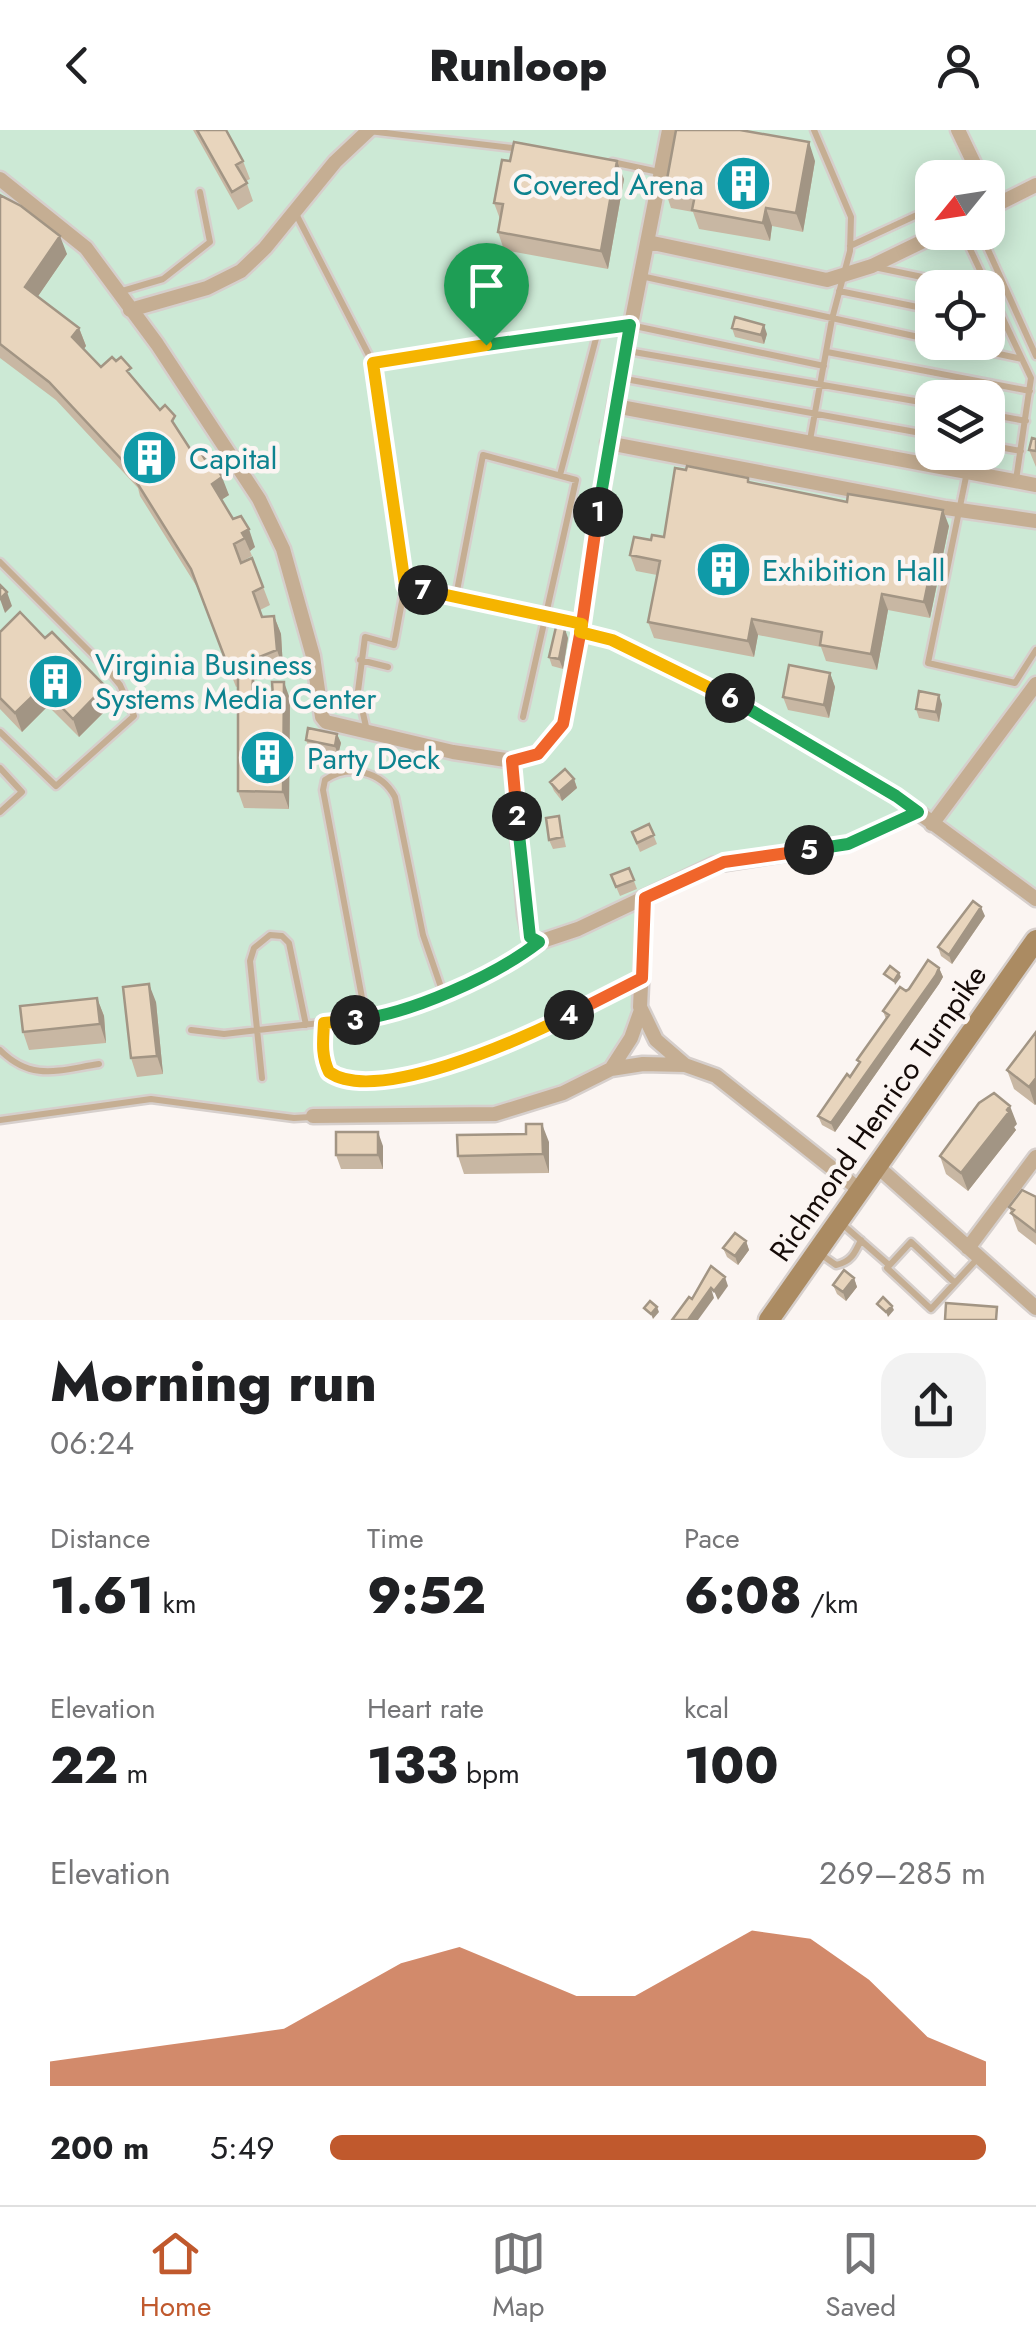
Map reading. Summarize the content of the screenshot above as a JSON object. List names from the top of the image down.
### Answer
{
  "streets": {
    "main road": ["Richmond Henrico Turnpike"]
  },
  "places": {
    "building": [
      "Covered Arena",
      "Capital",
      "Exhibition Hall",
      "Virginia Business Systems Media Center",
      "Party Deck"
    ]
  },
  "north": "bottom left",
  "page": {
    "header": "Runloop",
    "pins": [
      "1",
      "7",
      "6",
      "2",
      "5",
      "4",
      "3"
    ],
    "heading": ["Morning run", "06:24"],
    "stats": [
      ["Distance", "1.61 km"],
      ["Time", "9:52"],
      ["Pace", "6:08 /km"],
      ["Elevation", "22 m"],
      ["Heart rate", "133 bpm"],
      ["kcal", "100"]
    ],
    "chart": ["Elevation", "269–285 m"],
    "list": [
      {
        "name": "200 m",
        "note": "5:49"
      }
    ],
    "tabs": ["Home", "Map", "Saved"]
  }
}
